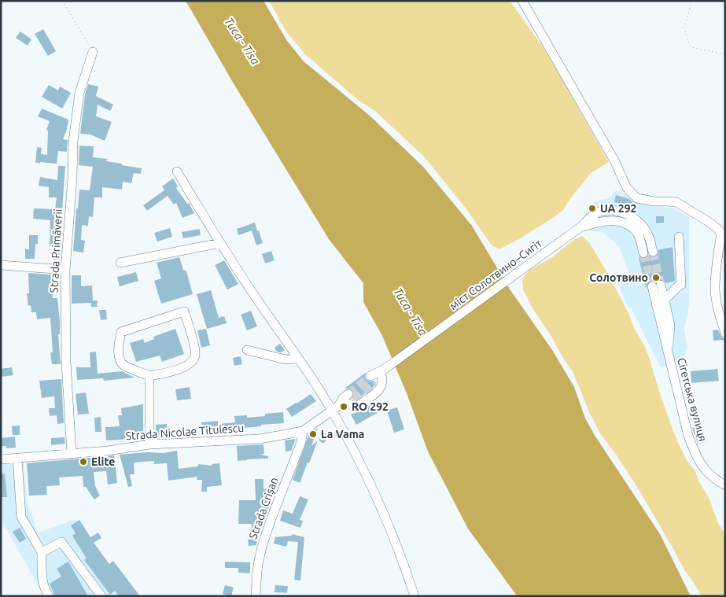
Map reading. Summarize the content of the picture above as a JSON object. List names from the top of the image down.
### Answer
{
  "streets": {
    "street": [
      "Strada Primăverii",
      "міст Солотвино–Сигіт",
      "Сігетська вулиця",
      "Strada Nicolae Titulescu",
      "Strada Crișan"
    ]
  },
  "crossings": [
    ["Strada Primăverii", "Strada Nicolae Titulescu"],
    ["міст Солотвино–Сигіт", "Strada Nicolae Titulescu"],
    ["Strada Nicolae Titulescu", "Strada Crișan"]
  ],
  "water": ["Тиса - Tisa"],
  "places": [
    "UA 292",
    "Солотвино",
    "RO 292",
    "La Vama",
    "Elite"
  ]
}
